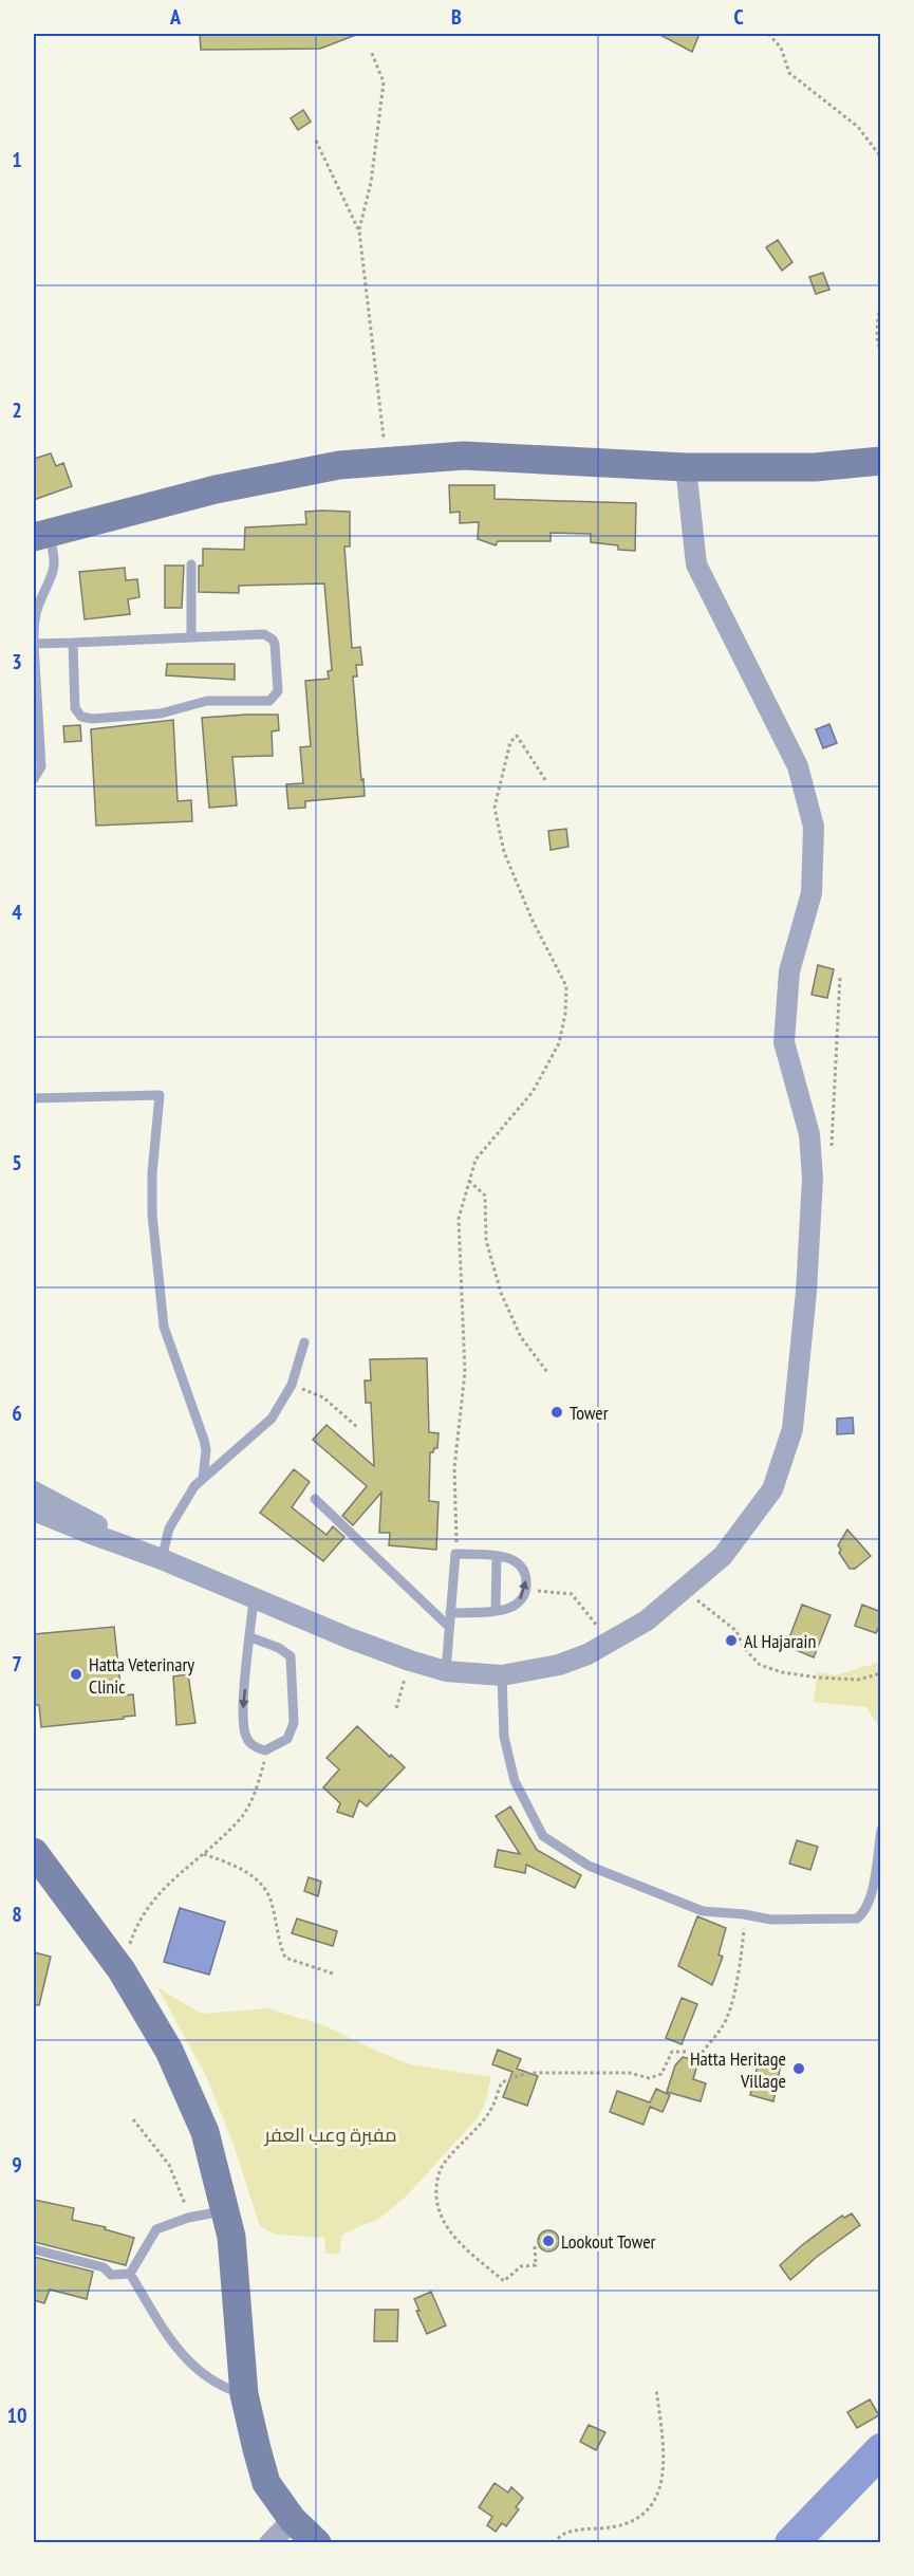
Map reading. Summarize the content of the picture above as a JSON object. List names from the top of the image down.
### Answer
{
  "parks": ["مفبرة وعب العفر"],
  "places": [
    "Tower",
    "Al Hajarain",
    "Hatta Veterinary Clinic",
    "Hatta Heritage Village",
    "Lookout Tower"
  ],
  "grid": {
    "columns": ["A", "B", "C"],
    "rows": [
      "1",
      "2",
      "3",
      "4",
      "5",
      "6",
      "7",
      "8",
      "9",
      "10"
    ]
  }
}
